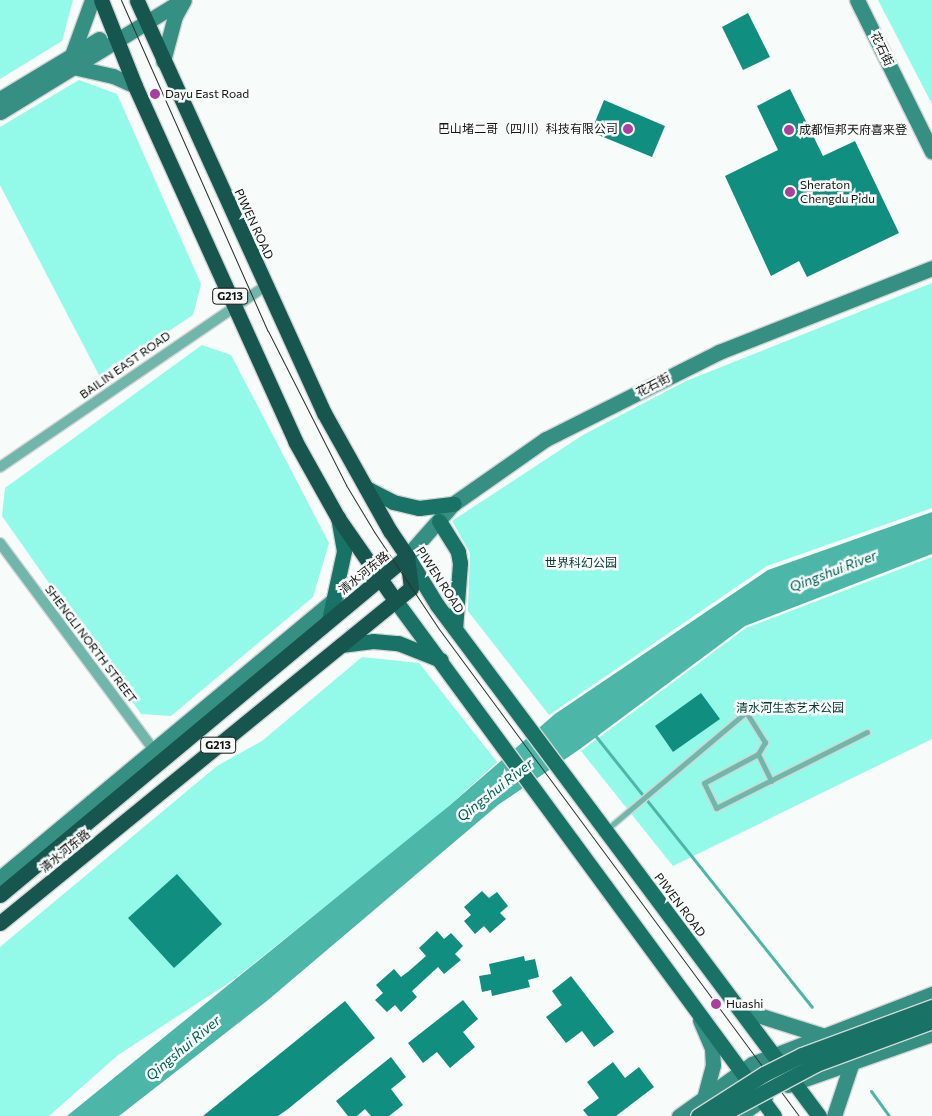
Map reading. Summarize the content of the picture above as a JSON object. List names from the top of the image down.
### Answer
{
  "streets": {
    "highway": ["PIWEN ROAD", "G213", "清水河东路"],
    "street": ["花石街", "BAILIN EAST ROAD", "SHENGLI NORTH STREET"]
  },
  "crossings": [
    ["花石街", "PIWEN ROAD"],
    ["花石街", "清水河东路"],
    ["PIWEN ROAD", "BAILIN EAST ROAD"],
    ["PIWEN ROAD", "清水河东路"],
    ["G213", "BAILIN EAST ROAD"],
    ["G213", "清水河东路"],
    ["清水河东路", "SHENGLI NORTH STREET"]
  ],
  "water": ["Qingshui River"],
  "parks": ["世界科幻公园", "清水河生态艺术公园"],
  "places": [
    "Dayu East Road",
    "巴山堵二哥（四川）科技有限公司",
    "成都恒邦天府喜来登",
    "Sheraton Chengdu Pidu",
    "Huashi"
  ]
}
